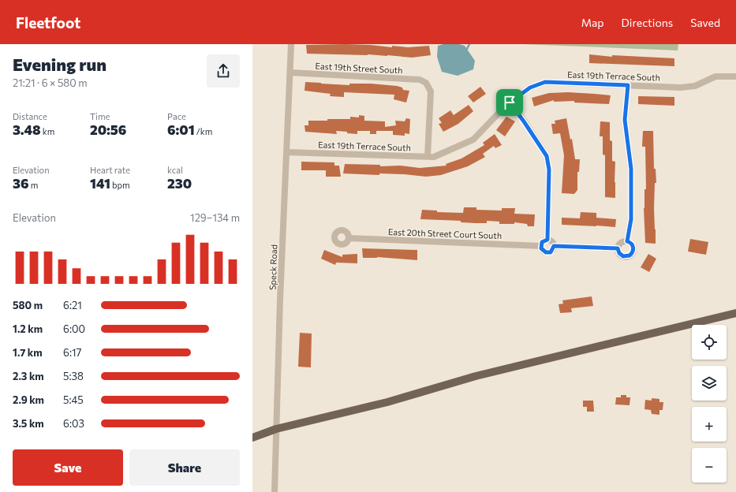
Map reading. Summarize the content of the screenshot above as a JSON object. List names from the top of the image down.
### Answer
{
  "streets": {
    "street": [
      "East 19th Street South",
      "East 19th Terrace South",
      "East 20th Street Court South",
      "Speck Road"
    ]
  },
  "crossings": [
    ["East 19th Street South", "East 19th Terrace South"],
    ["East 19th Street South", "Speck Road"],
    ["East 19th Terrace South", "Speck Road"]
  ],
  "page": {
    "header": "Fleetfoot",
    "nav": ["Map", "Directions", "Saved"],
    "heading": ["Evening run", "21:21 · 6 × 580 m"],
    "stats": [
      ["Distance", "3.48 km"],
      ["Time", "20:56"],
      ["Pace", "6:01 /km"],
      ["Elevation", "36 m"],
      ["Heart rate", "141 bpm"],
      ["kcal", "230"]
    ],
    "chart": ["Elevation", "129–134 m"],
    "list": [
      {
        "name": "580 m",
        "note": "6:21"
      },
      {
        "name": "1.2 km",
        "note": "6:00"
      },
      {
        "name": "1.7 km",
        "note": "6:17"
      },
      {
        "name": "2.3 km",
        "note": "5:38"
      },
      {
        "name": "2.9 km",
        "note": "5:45"
      },
      {
        "name": "3.5 km",
        "note": "6:03"
      }
    ],
    "map_buttons": ["+", "−"],
    "buttons": ["Save", "Share"]
  }
}
